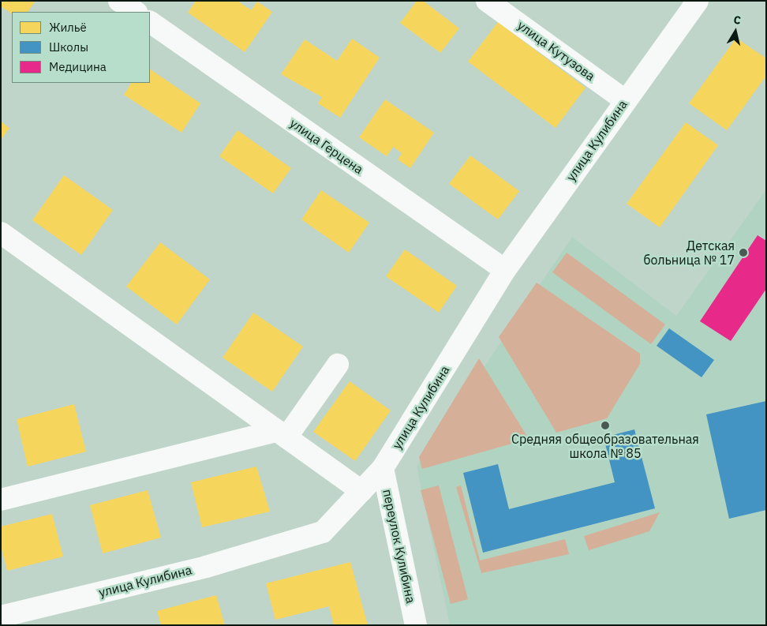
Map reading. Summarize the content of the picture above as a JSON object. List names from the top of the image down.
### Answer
{
  "streets": {
    "street": [
      "улица Кутузова",
      "улица Кулибина",
      "улица Герцена",
      "переулок Кулибина"
    ]
  },
  "crossings": [
    ["улица Кутузова", "улица Кулибина"],
    ["улица Кулибина", "улица Герцена"],
    ["улица Кулибина", "переулок Кулибина"]
  ],
  "places": ["Детская больница № 17", "Средняя общеобразовательная школа № 85"],
  "legend": ["Жильё", "Школы", "Медицина"],
  "north": "top"
}
